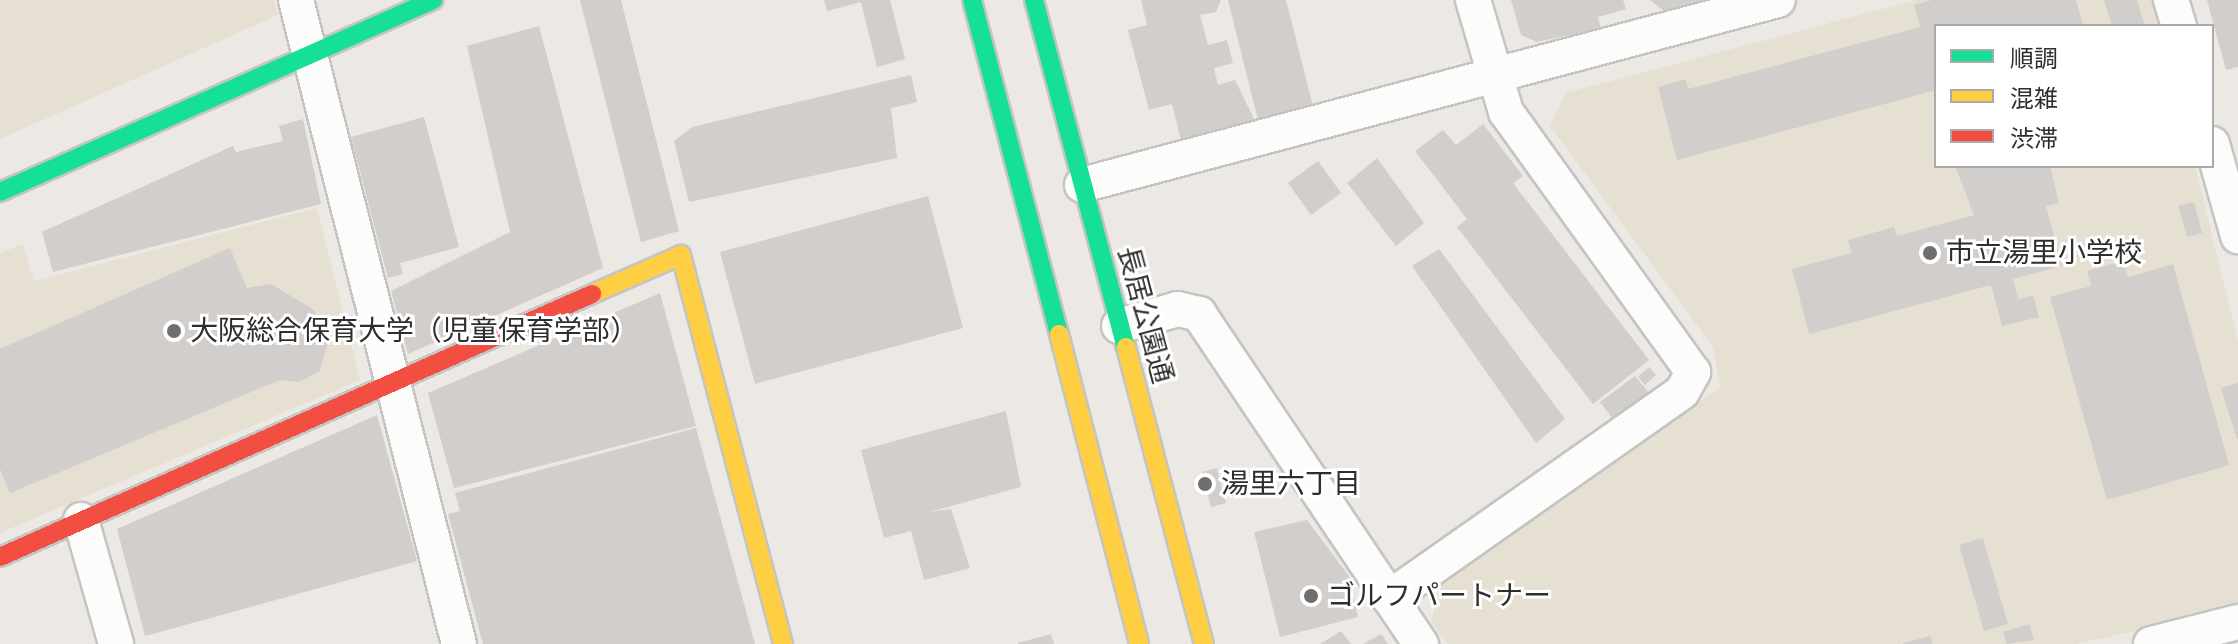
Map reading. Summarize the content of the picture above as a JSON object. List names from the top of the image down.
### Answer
{
  "streets": {
    "main road": ["長居公園通"]
  },
  "places": [
    "市立湯里小学校",
    "大阪総合保育大学（児童保育学部）",
    "湯里六丁目",
    "ゴルフパートナー"
  ],
  "legend": ["順調", "混雑", "渋滞"]
}
